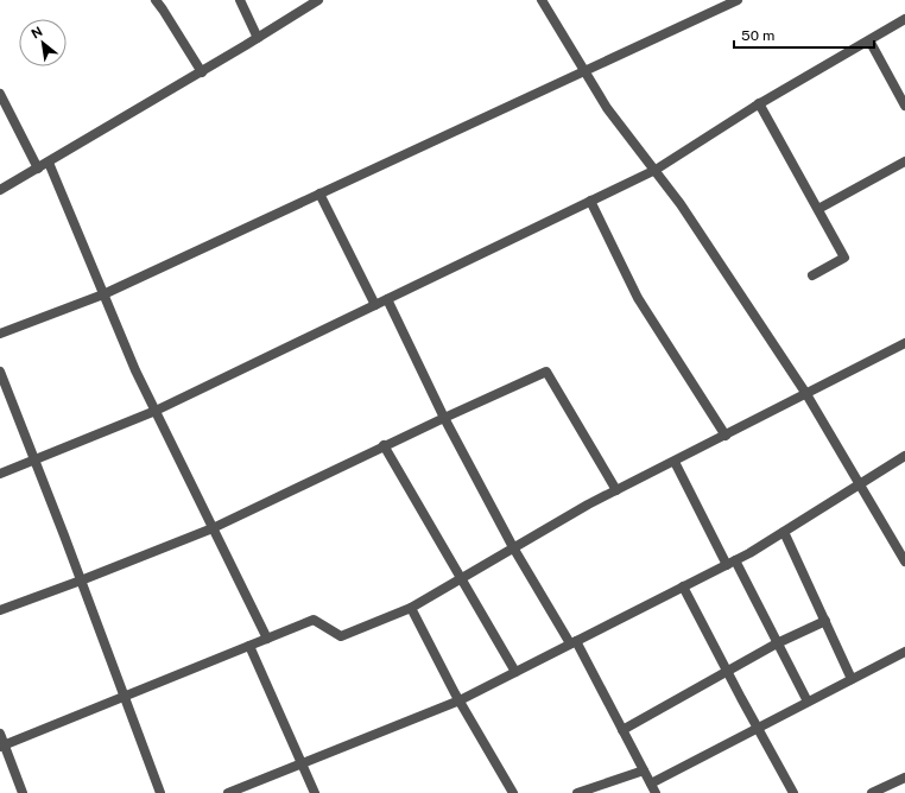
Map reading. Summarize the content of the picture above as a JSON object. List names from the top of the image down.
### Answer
{
  "scale_bar": "50 m",
  "north": "top left"
}
